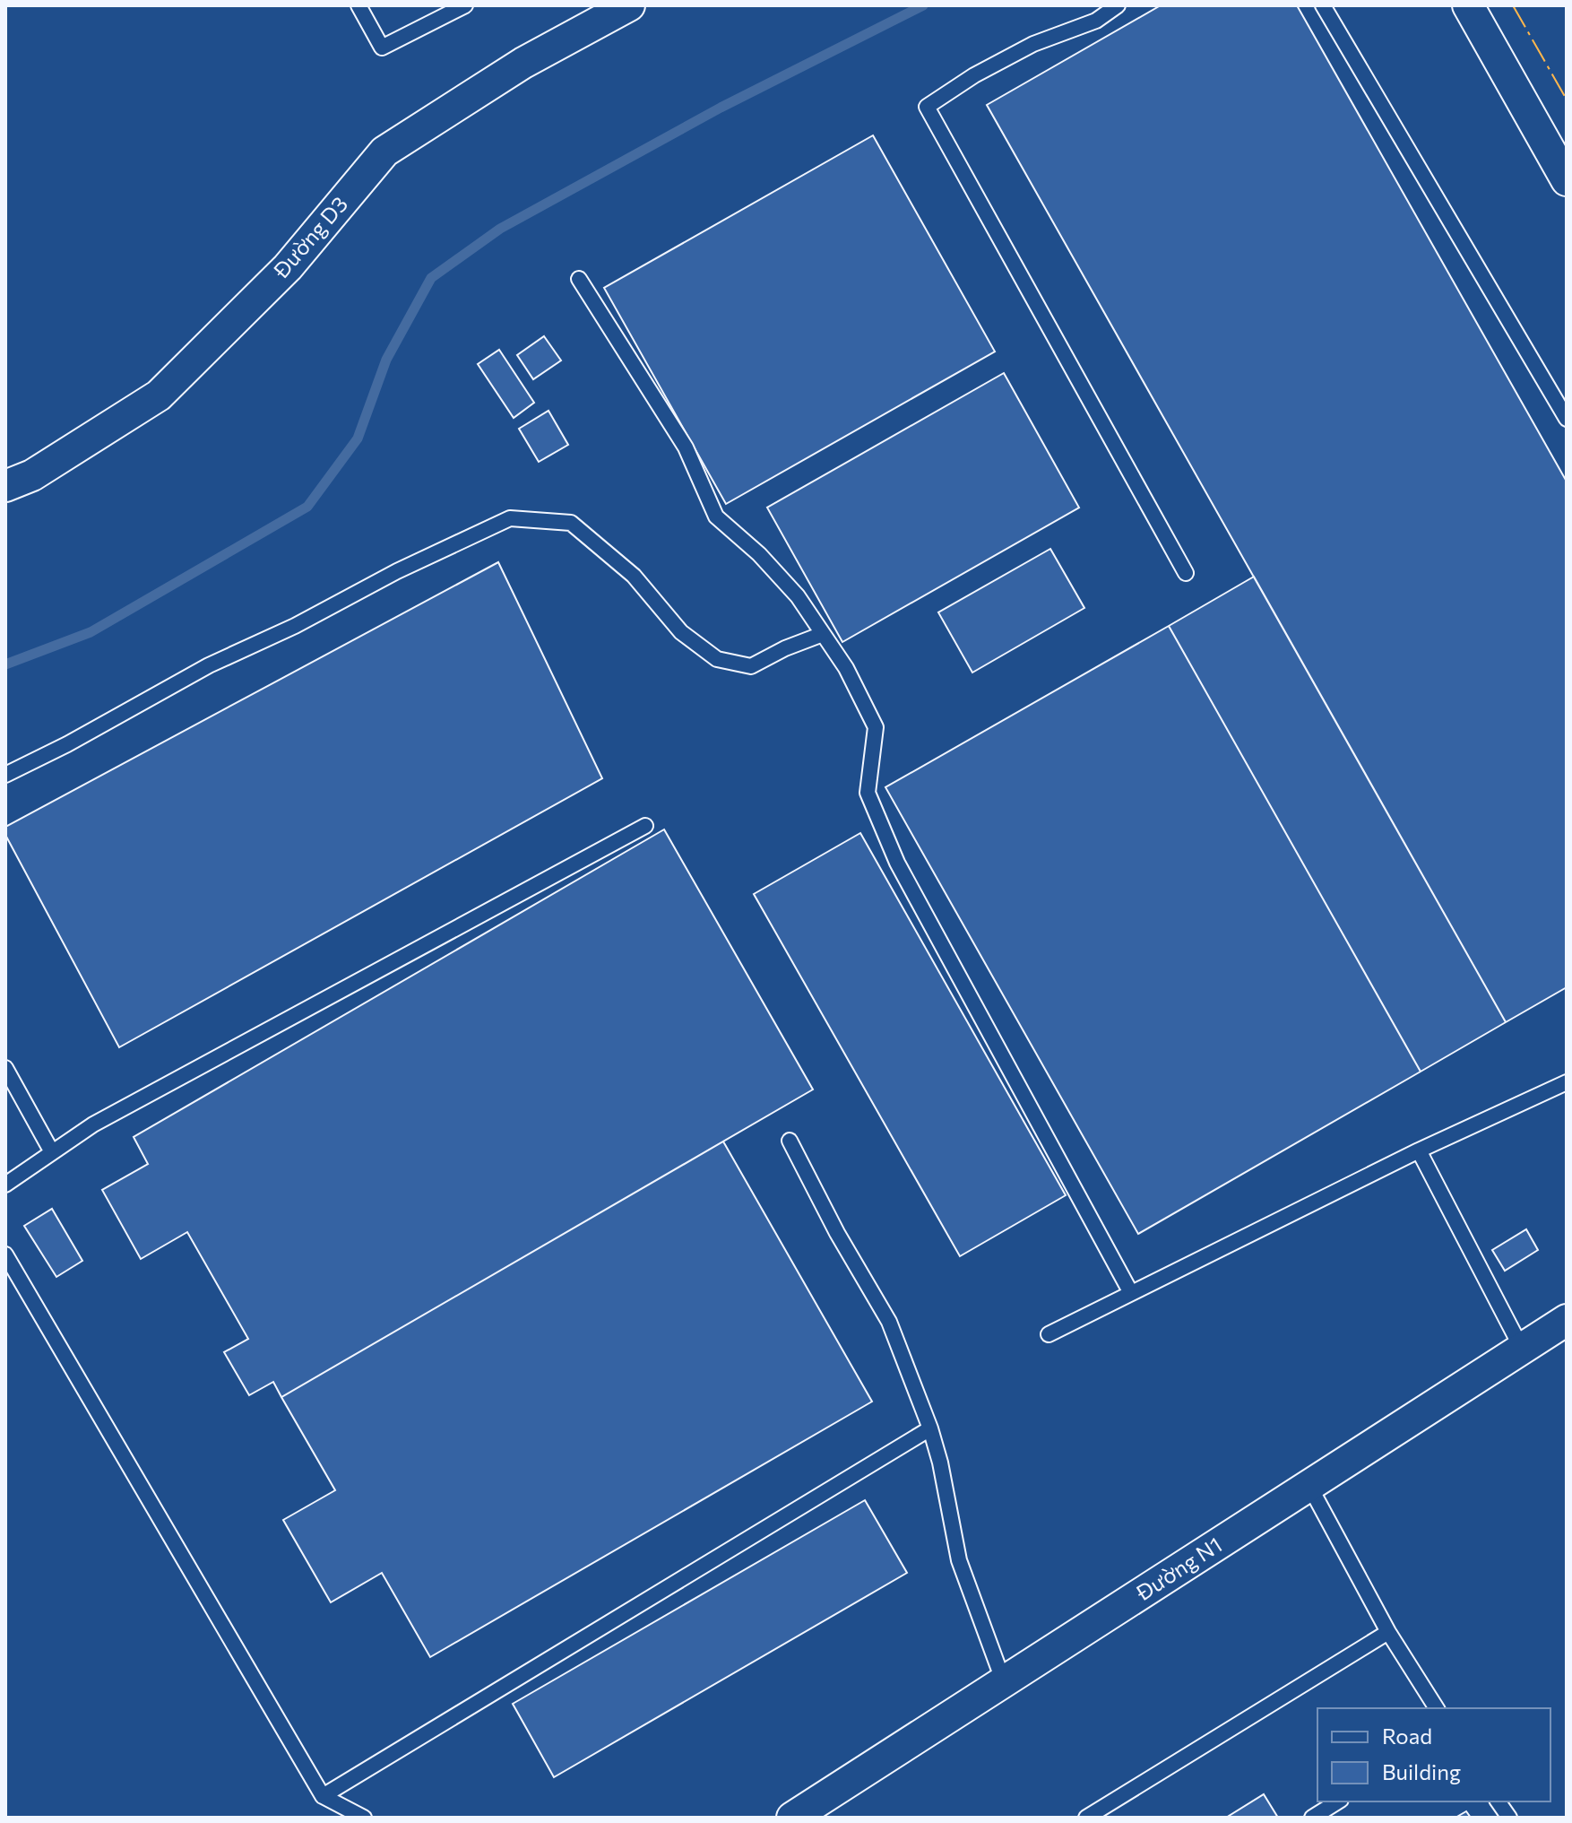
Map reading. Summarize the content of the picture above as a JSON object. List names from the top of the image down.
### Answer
{
  "streets": {
    "street": ["Đường D3", "Đường N1"]
  },
  "legend": ["Road", "Building"]
}
